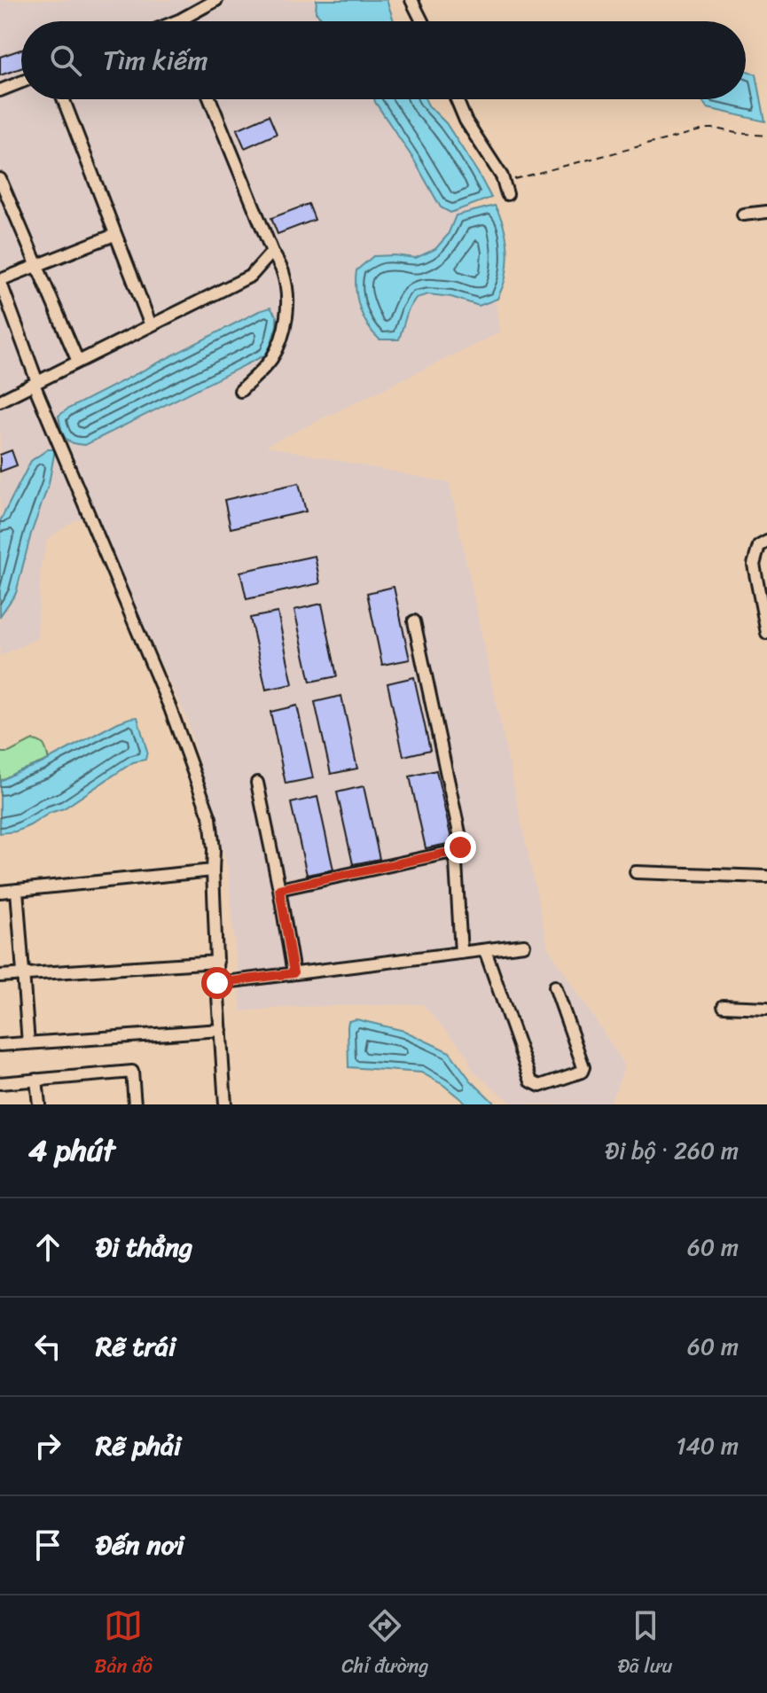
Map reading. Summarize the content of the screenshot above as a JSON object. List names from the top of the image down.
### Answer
{
  "page": {
    "search": "Tìm kiếm",
    "heading": ["4 phút", "Đi bộ · 260 m"],
    "list": [
      ["Đi thẳng", "60 m"],
      ["Rẽ trái", "60 m"],
      ["Rẽ phải", "140 m"],
      "Đến nơi"
    ],
    "nav": ["Bản đồ", "Chỉ đường", "Đã lưu"]
  }
}
